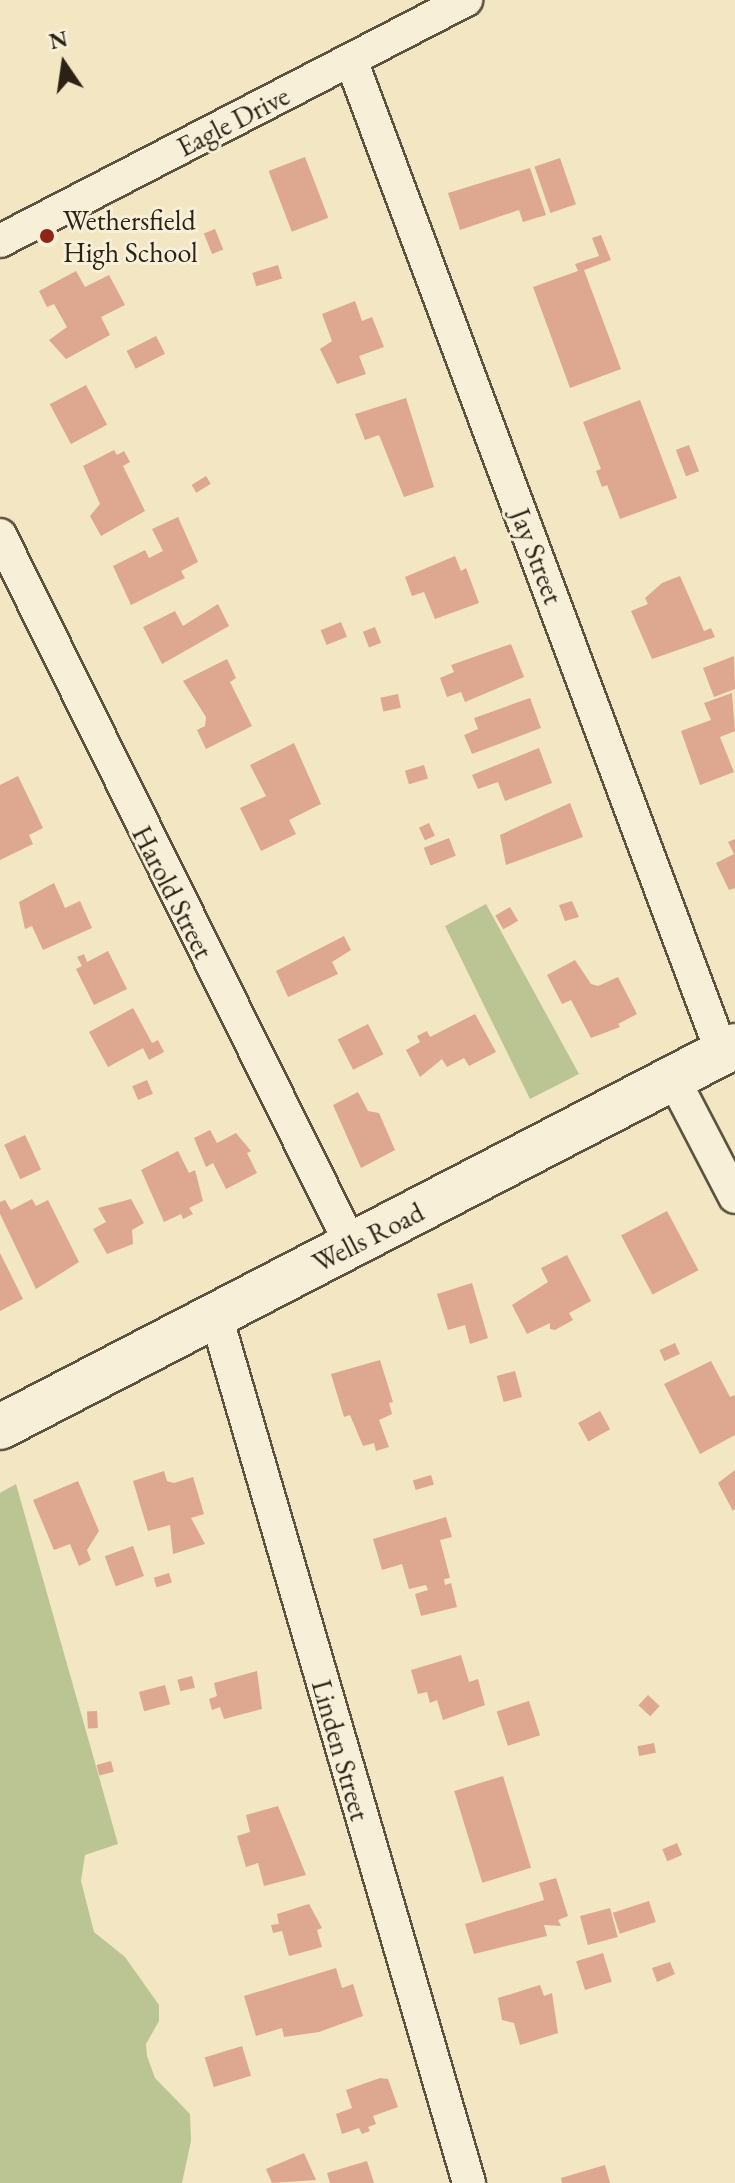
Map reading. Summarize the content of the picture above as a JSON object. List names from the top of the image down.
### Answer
{
  "streets": {
    "main road": ["Wells Road"],
    "street": [
      "Eagle Drive",
      "Jay Street",
      "Harold Street",
      "Linden Street"
    ]
  },
  "crossings": [
    ["Eagle Drive", "Jay Street"],
    ["Jay Street", "Wells Road"],
    ["Harold Street", "Wells Road"],
    ["Wells Road", "Linden Street"]
  ],
  "places": ["Wethersfield High School"],
  "north": "top"
}
